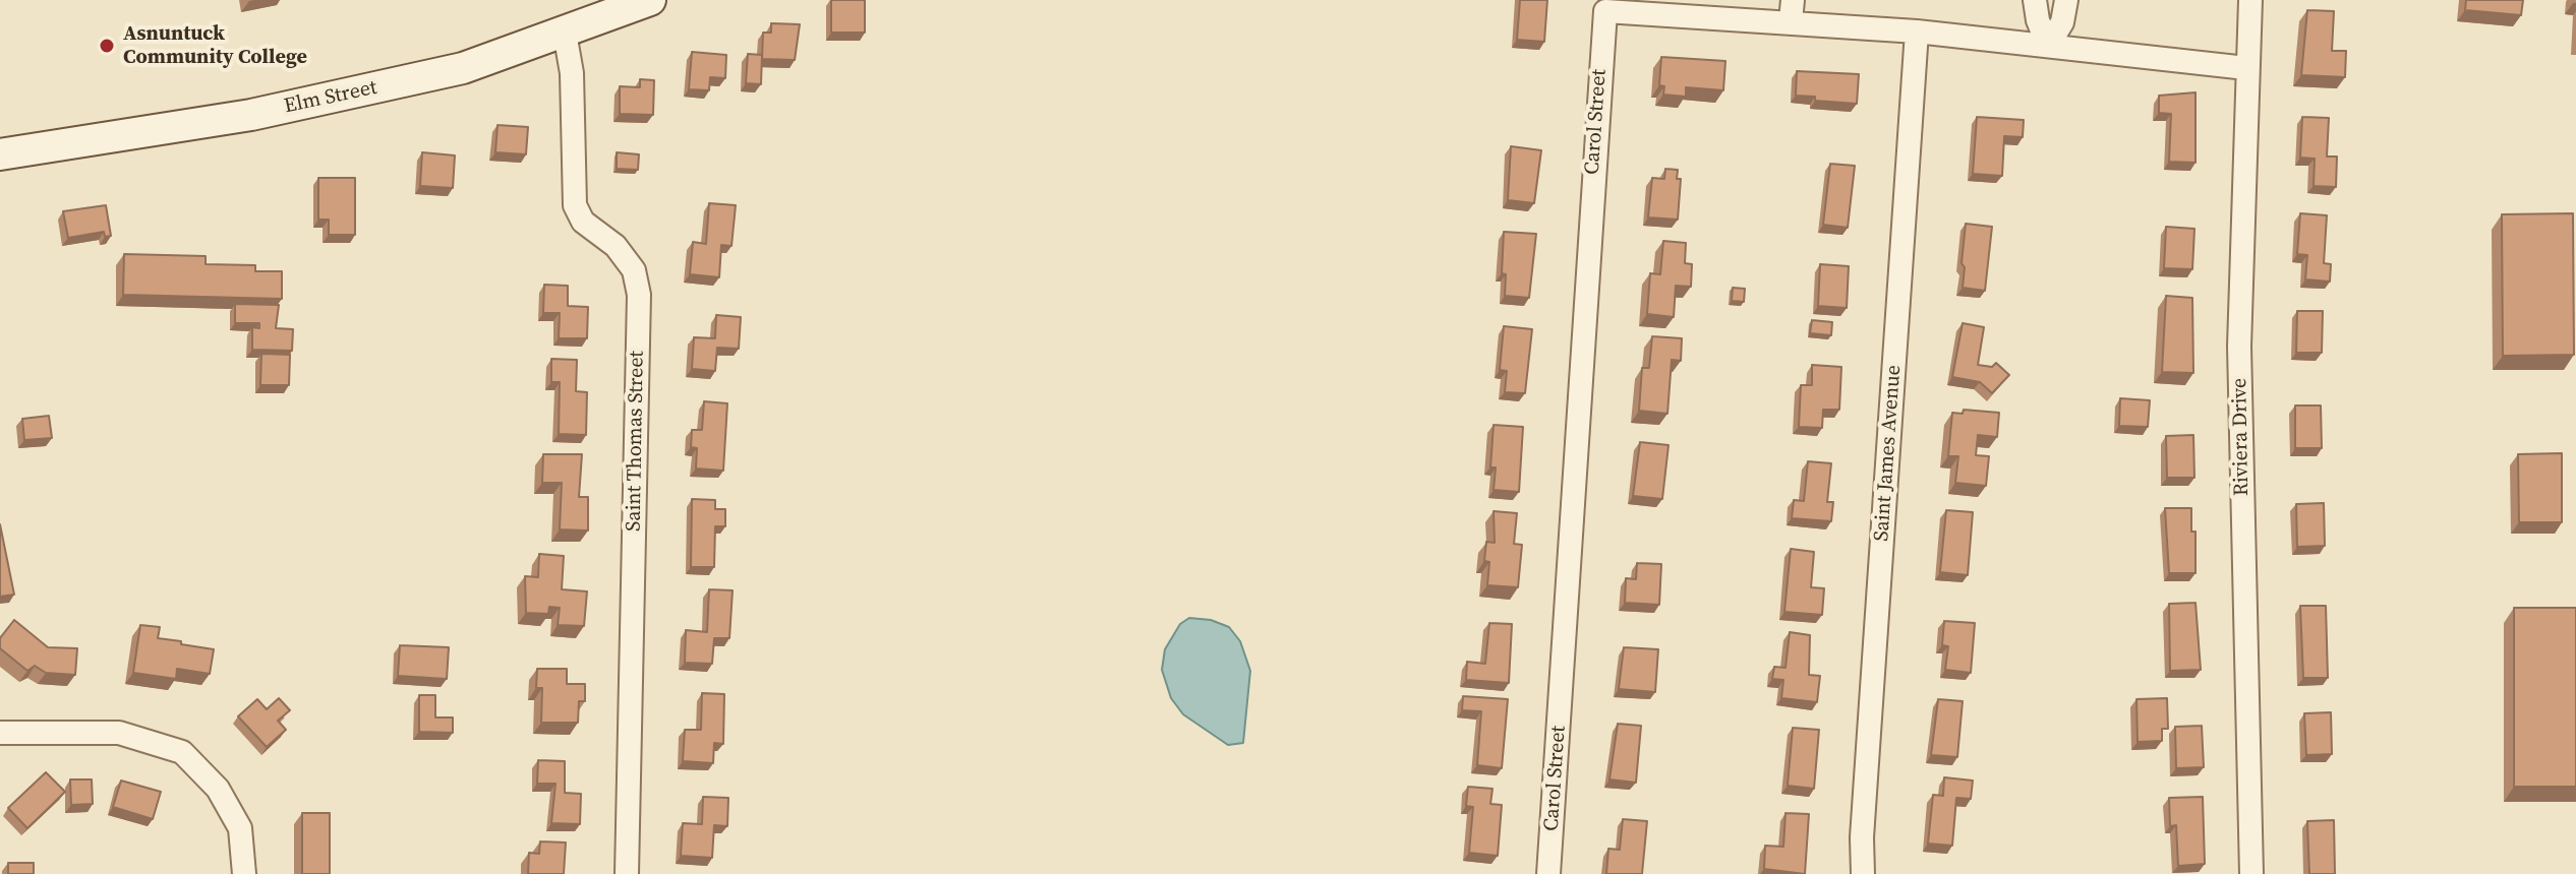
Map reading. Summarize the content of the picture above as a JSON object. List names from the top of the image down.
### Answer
{
  "streets": {
    "main road": ["Elm Street"],
    "street": [
      "Carol Street",
      "Riviera Drive",
      "Saint Thomas Street",
      "Saint James Avenue"
    ]
  },
  "crossings": [
    ["Elm Street", "Saint Thomas Street"],
    ["Carol Street", "Riviera Drive"],
    ["Carol Street", "Saint James Avenue"]
  ],
  "places": ["Asnuntuck Community College"]
}
